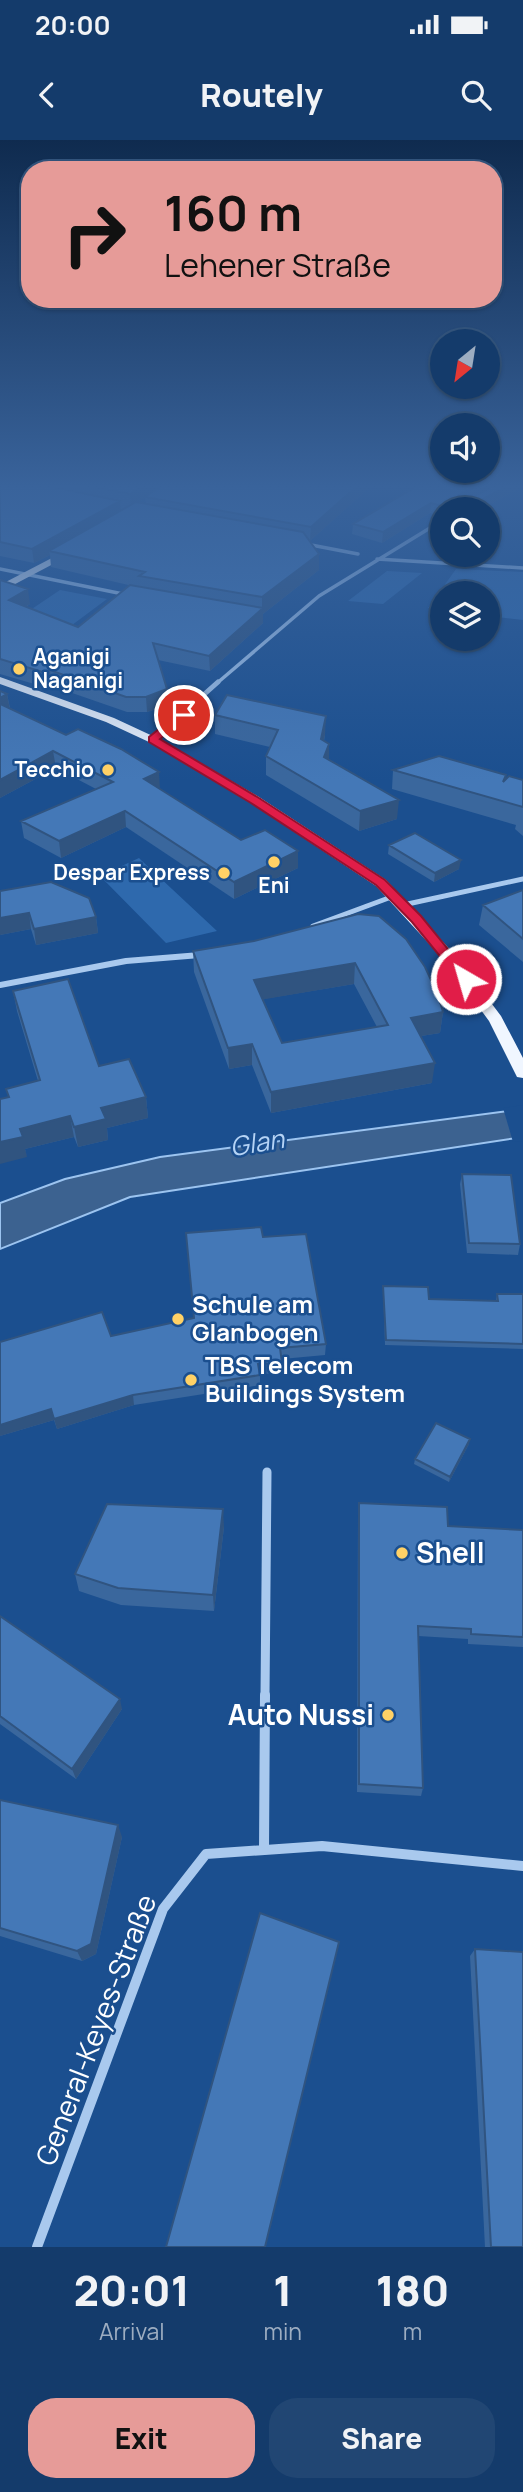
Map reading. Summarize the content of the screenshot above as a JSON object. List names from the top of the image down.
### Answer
{
  "streets": {
    "street": ["General-Keyes-Straße"]
  },
  "water": ["Glan"],
  "places": [
    "Aganigi Naganigi",
    "Tecchio",
    "Eni",
    "Despar Express",
    "Schule am Glanbogen",
    "TBS Telecom Buildings System",
    "Shell",
    "Auto Nussi"
  ],
  "north": "bottom left",
  "page": {
    "status": "20:00",
    "header": "Routely",
    "turn": ["160 m", "Lehener Straße"],
    "eta": [
      "20:01",
      "Arrival",
      "1",
      "min",
      "180",
      "m"
    ],
    "buttons": ["Exit", "Share"]
  }
}
